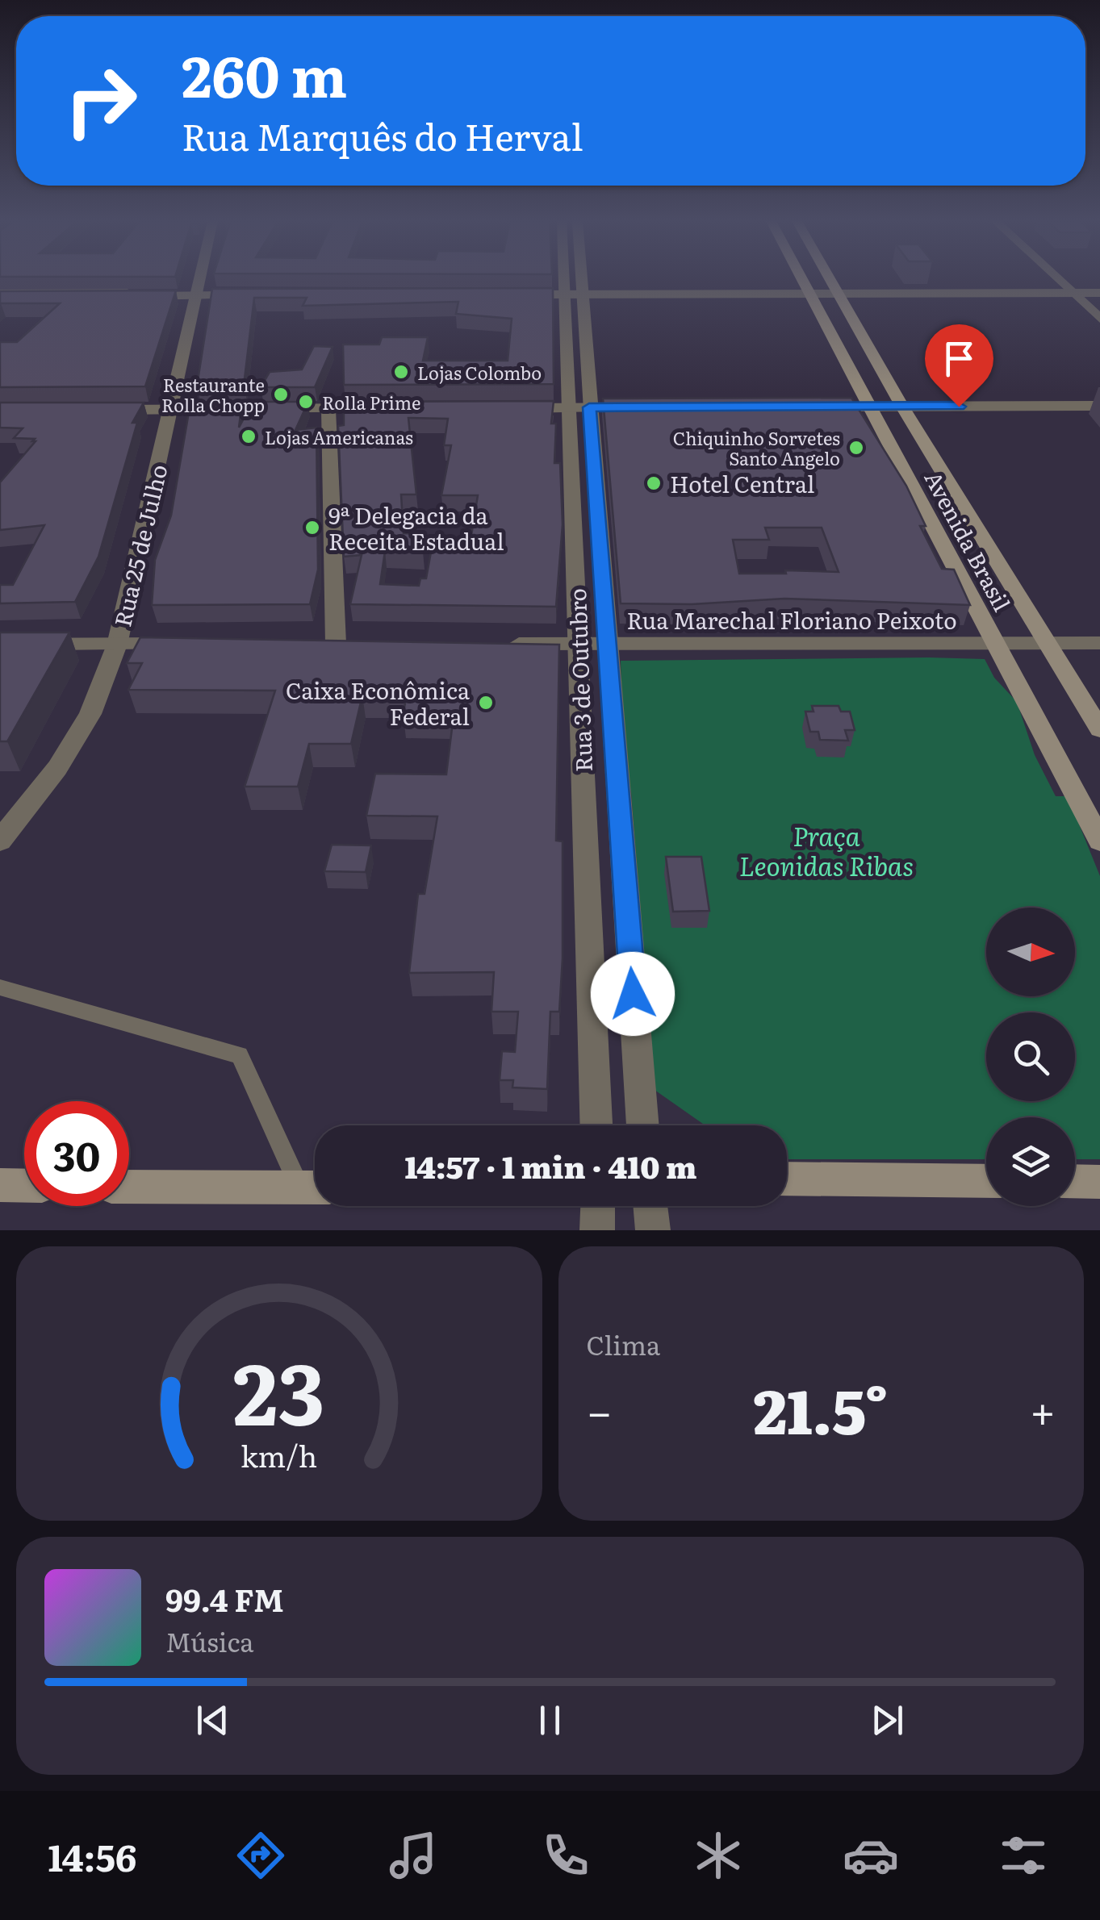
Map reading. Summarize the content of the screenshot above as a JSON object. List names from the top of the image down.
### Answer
{
  "streets": {
    "main road": ["Avenida Brasil"],
    "street": ["Rua 25 de Julho", "Rua Marechal Floriano Peixoto", "Rua 3 de Outubro"]
  },
  "crossings": [
    ["Avenida Brasil", "Rua Marechal Floriano Peixoto"],
    ["Rua Marechal Floriano Peixoto", "Rua 3 de Outubro"]
  ],
  "parks": ["Praça Leonidas Ribas"],
  "places": [
    "Lojas Colombo",
    "Restaurante Rolla Chopp",
    "Rolla Prime",
    "Lojas Americanas",
    "Chiquinho Sorvetes Santo Angelo",
    "Hotel Central",
    "9ª Delegacia da Receita Estadual",
    "Caixa Econômica Federal"
  ],
  "north": "right",
  "page": {
    "turn": ["260 m", "Rua Marquês do Herval"],
    "limit": "30",
    "trip": "14:57 · 1 min · 410 m",
    "tile": "Clima",
    "heat": ["−", "21.5°", "+"],
    "song": ["99.4 FM", "Música"],
    "tabs": "14:56",
    "gauge": ["23", "km/h"]
  }
}
